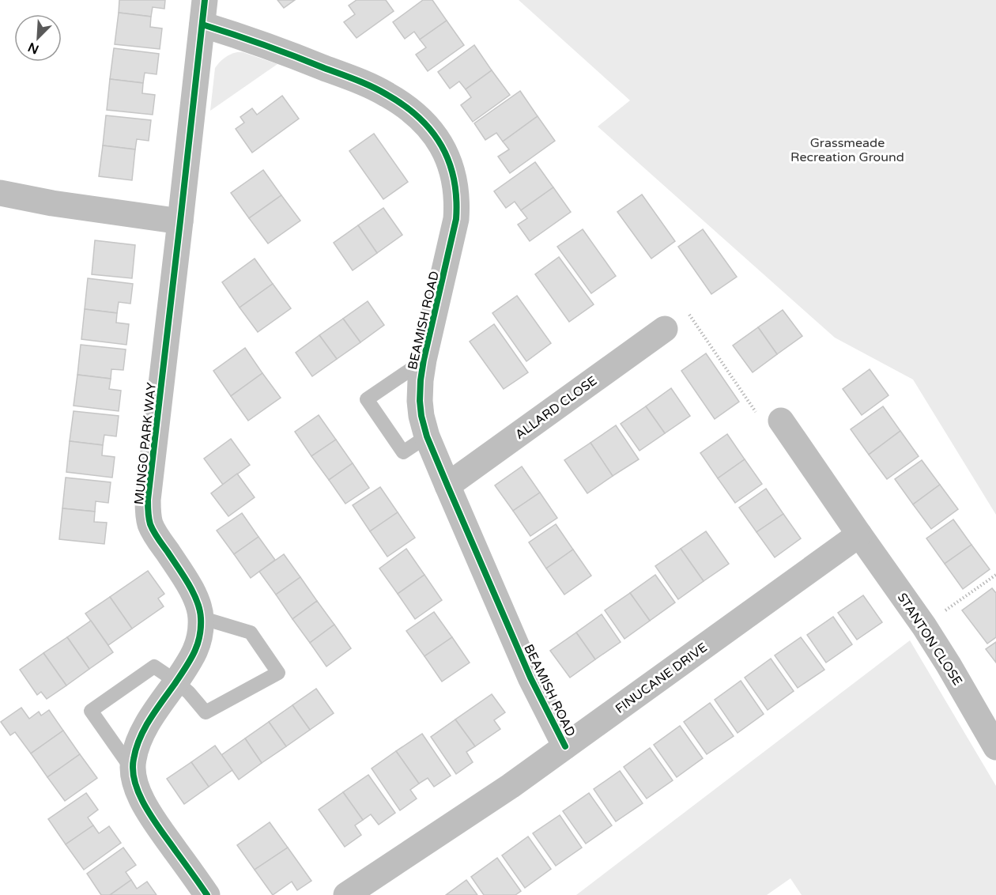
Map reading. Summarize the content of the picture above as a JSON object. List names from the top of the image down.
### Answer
{
  "streets": {
    "street": [
      "BEAMISH ROAD",
      "ALLARD CLOSE",
      "MUNGO PARK WAY",
      "STANTON CLOSE",
      "FINUCANE DRIVE"
    ]
  },
  "crossings": [
    ["BEAMISH ROAD", "ALLARD CLOSE"],
    ["BEAMISH ROAD", "MUNGO PARK WAY"],
    ["BEAMISH ROAD", "FINUCANE DRIVE"],
    ["STANTON CLOSE", "FINUCANE DRIVE"]
  ],
  "parks": ["Grassmeade Recreation Ground"],
  "north": "bottom left"
}
